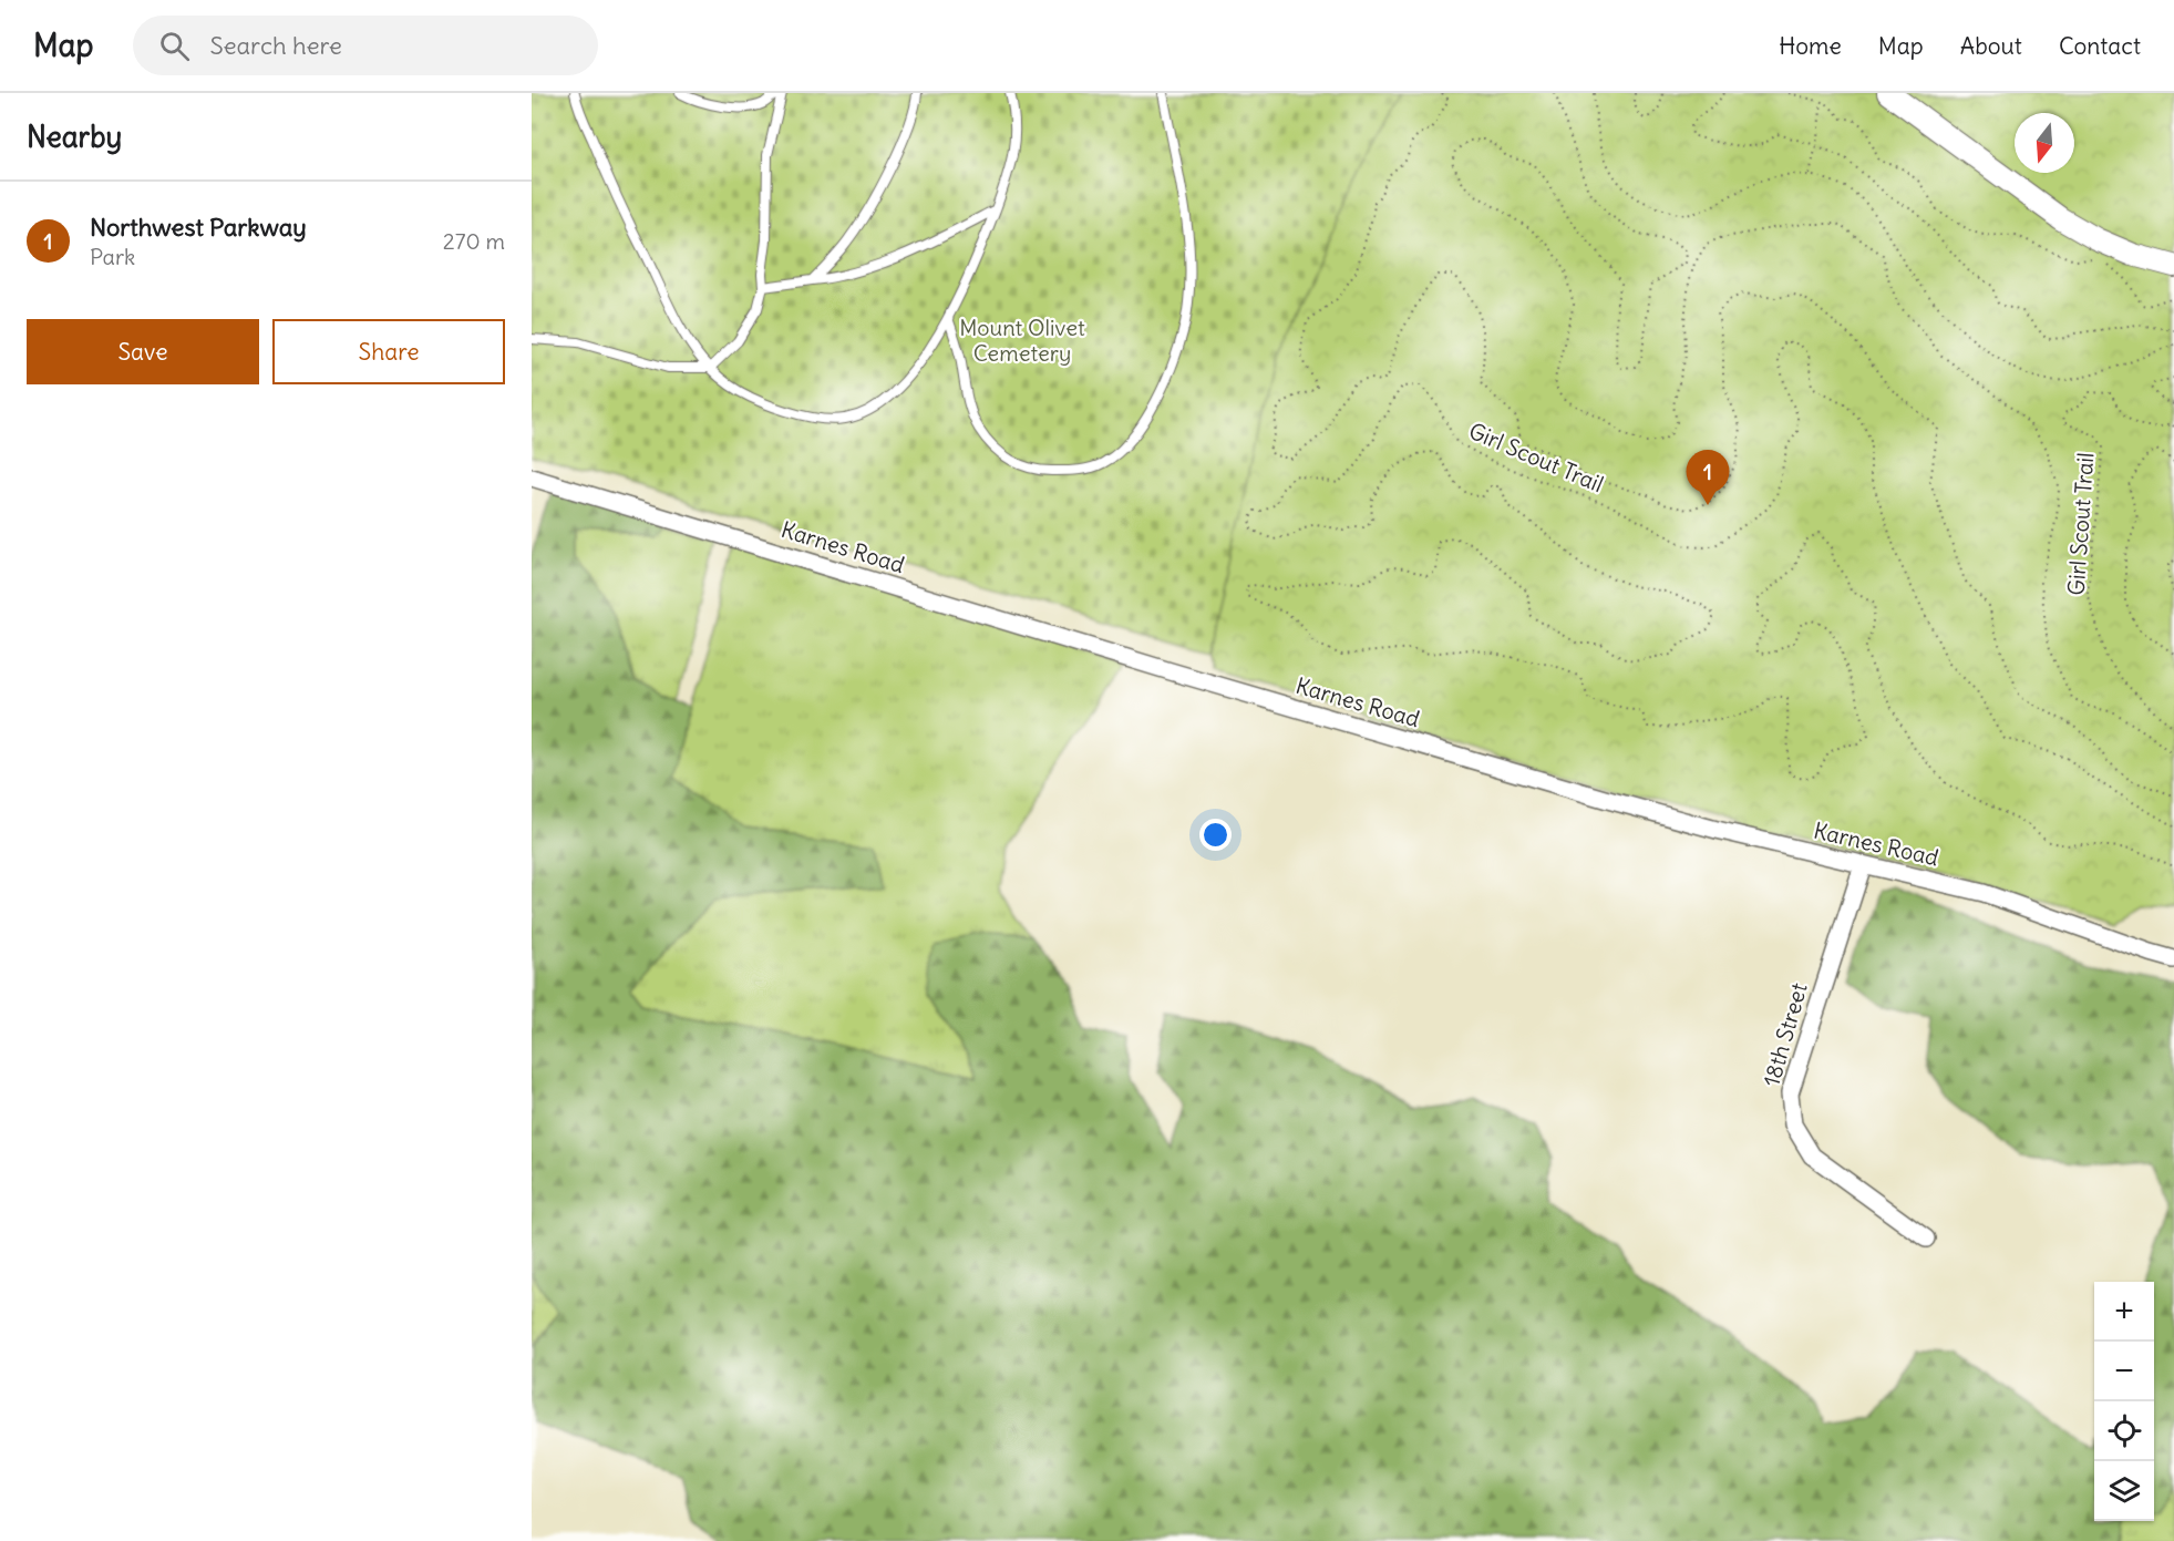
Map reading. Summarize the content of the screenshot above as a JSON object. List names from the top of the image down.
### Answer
{
  "streets": {
    "street": ["Karnes Road", "18th Street"],
    "path": ["Girl Scout Trail"]
  },
  "crossings": [
    ["Karnes Road", "18th Street"]
  ],
  "parks": ["Mount Olivet Cemetery"],
  "north": "bottom",
  "page": {
    "header": "Map",
    "search": "Search here",
    "nav": [
      "Home",
      "Map",
      "About",
      "Contact"
    ],
    "heading": "Nearby",
    "list": [
      {
        "mark": "1",
        "name": "Northwest Parkway",
        "note": "Park",
        "value": "270 m"
      }
    ],
    "buttons": ["Save", "Share"],
    "pins": "1",
    "map_buttons": ["+", "−"]
  }
}
